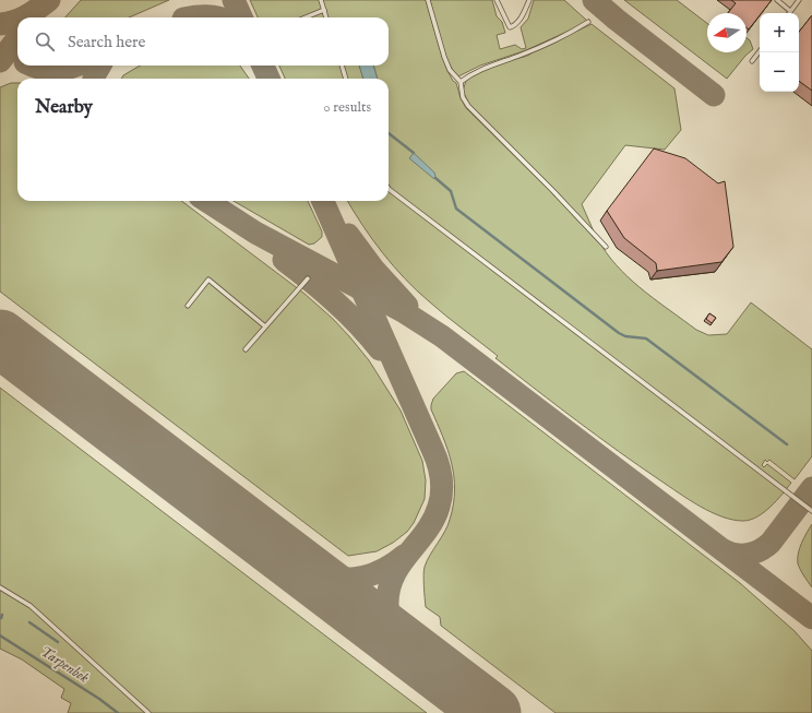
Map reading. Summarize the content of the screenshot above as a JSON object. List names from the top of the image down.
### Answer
{
  "water": ["Tarpenbek"],
  "north": "left",
  "page": {
    "map_buttons": ["+", "−"],
    "search": "Search here",
    "heading": ["Nearby", "0 results"]
  }
}
